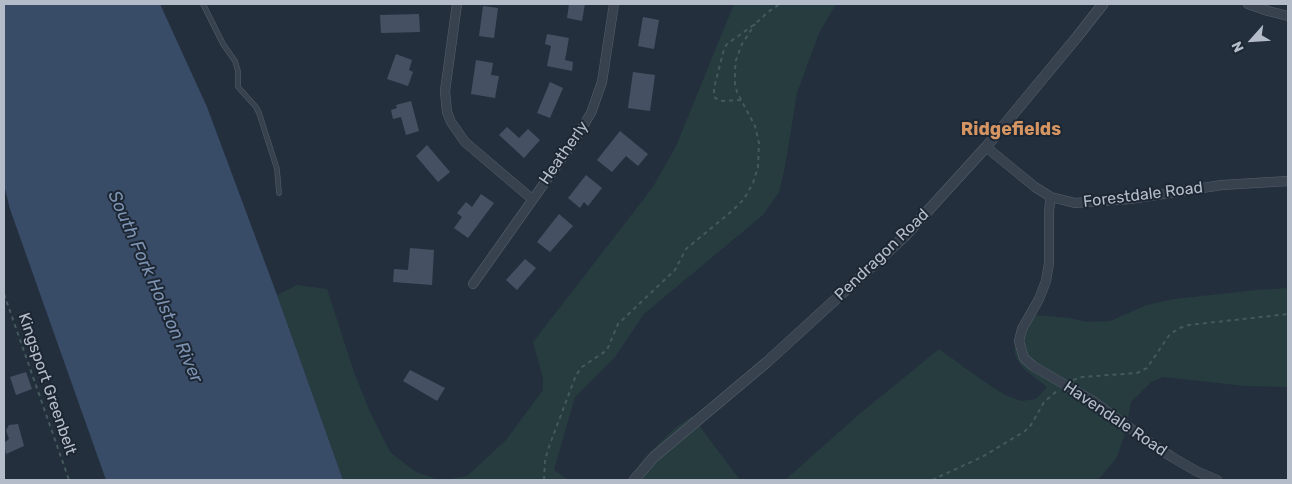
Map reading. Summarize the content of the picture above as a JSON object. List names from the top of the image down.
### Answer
{
  "streets": {
    "street": [
      "Heatherly",
      "Forestdale Road",
      "Pendragon Road",
      "Havendale Road"
    ],
    "path": ["Kingsport Greenbelt"]
  },
  "crossings": [
    ["Forestdale Road", "Pendragon Road"],
    ["Forestdale Road", "Havendale Road"]
  ],
  "districts": ["Ridgefields"],
  "water": ["South Fork Holston River"],
  "north": "bottom left"
}
